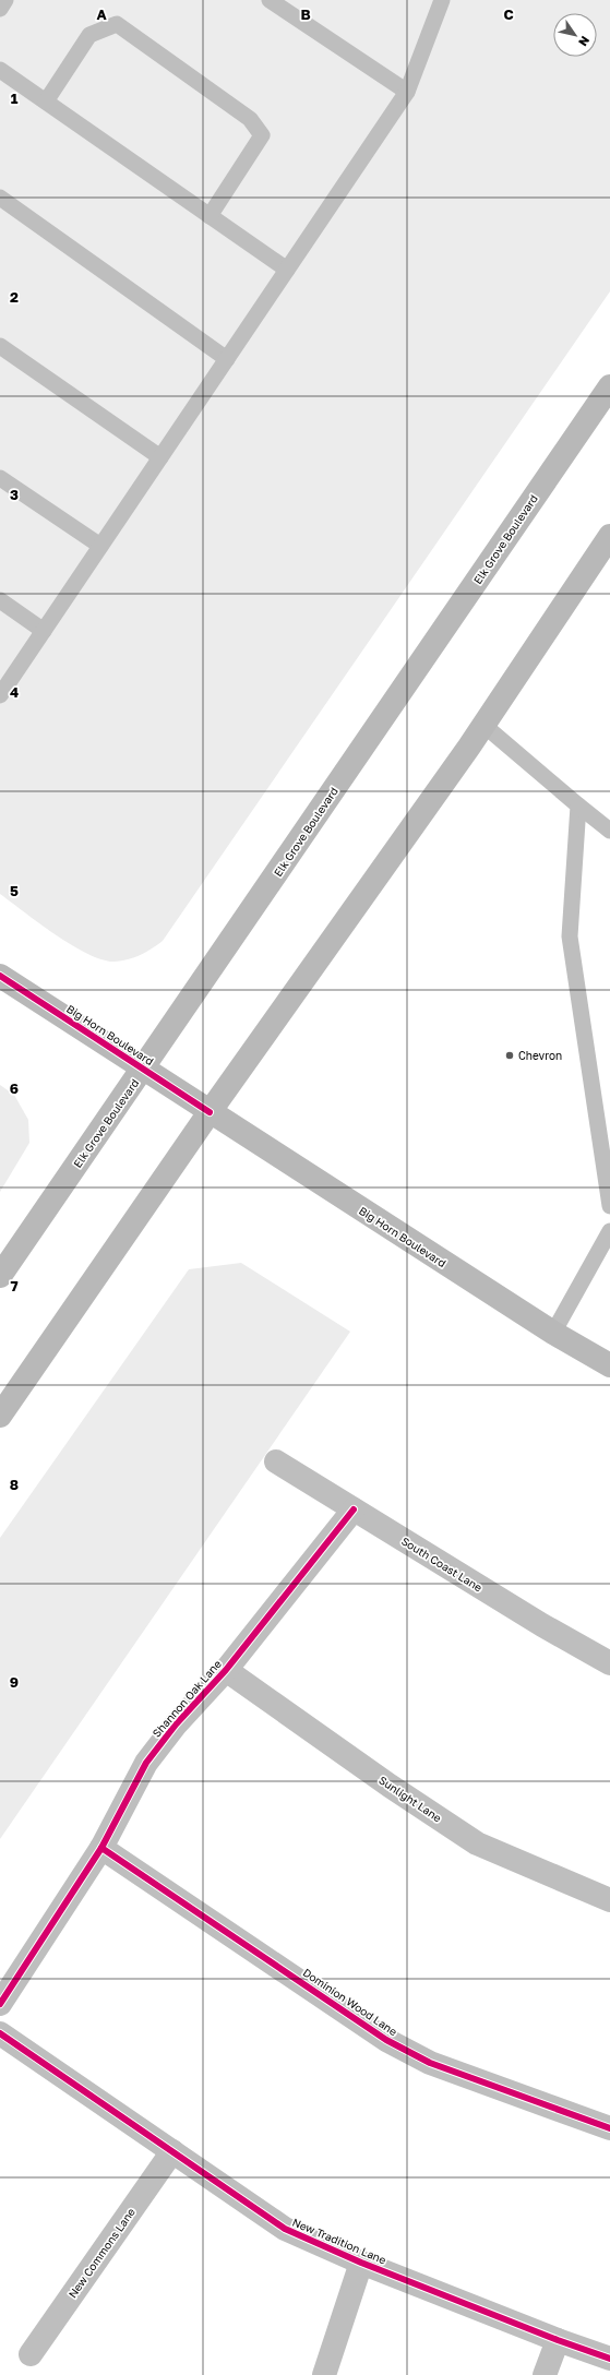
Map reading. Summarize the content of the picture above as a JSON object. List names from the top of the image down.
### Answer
{
  "streets": {
    "main road": ["Elk Grove Boulevard", "Big Horn Boulevard"],
    "street": [
      "South Coast Lane",
      "Shannon Oak Lane",
      "Sunlight Lane",
      "Dominion Wood Lane",
      "New Tradition Lane",
      "New Commons Lane"
    ]
  },
  "crossings": [
    ["Elk Grove Boulevard", "Big Horn Boulevard"],
    ["South Coast Lane", "Shannon Oak Lane"],
    ["Shannon Oak Lane", "Sunlight Lane"],
    ["Shannon Oak Lane", "Dominion Wood Lane"],
    ["New Tradition Lane", "New Commons Lane"]
  ],
  "places": ["Chevron"],
  "north": "bottom right",
  "grid": {
    "columns": ["A", "B", "C"],
    "rows": [
      "1",
      "2",
      "3",
      "4",
      "5",
      "6",
      "7",
      "8",
      "9"
    ]
  }
}
